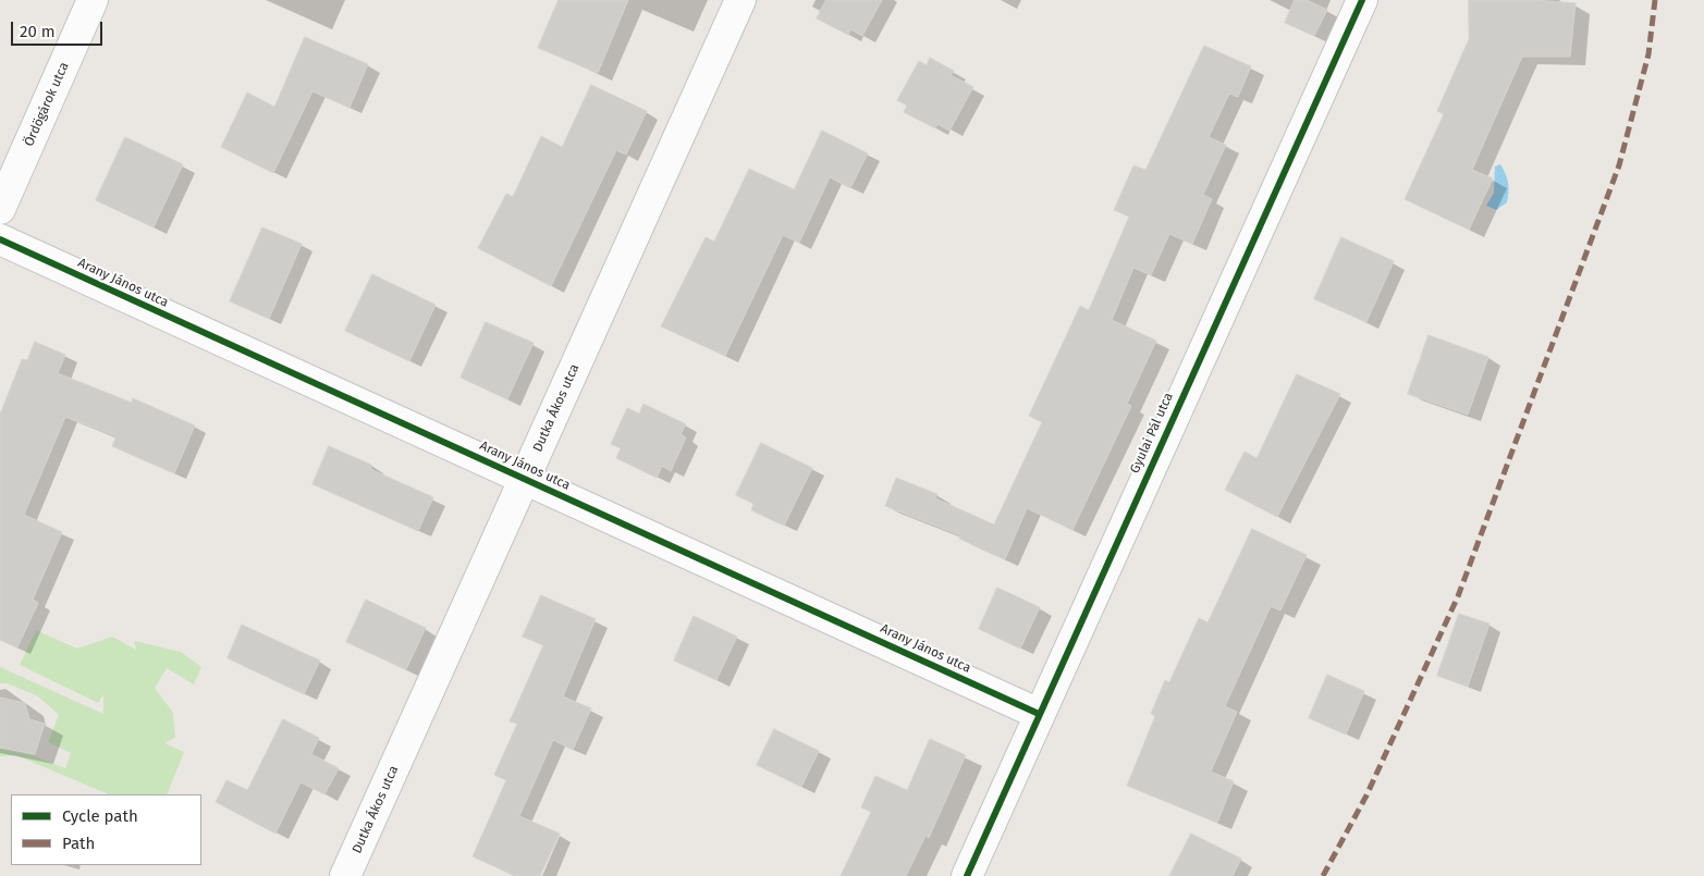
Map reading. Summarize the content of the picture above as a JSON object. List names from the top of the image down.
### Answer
{
  "streets": {
    "street": [
      "Ördögárok utca",
      "Arany János utca",
      "Dutka Ákos utca",
      "Gyulai Pál utca"
    ]
  },
  "crossings": [
    ["Arany János utca", "Dutka Ákos utca"],
    ["Arany János utca", "Gyulai Pál utca"]
  ],
  "legend": ["Cycle path", "Path"],
  "scale_bar": "20 m"
}
